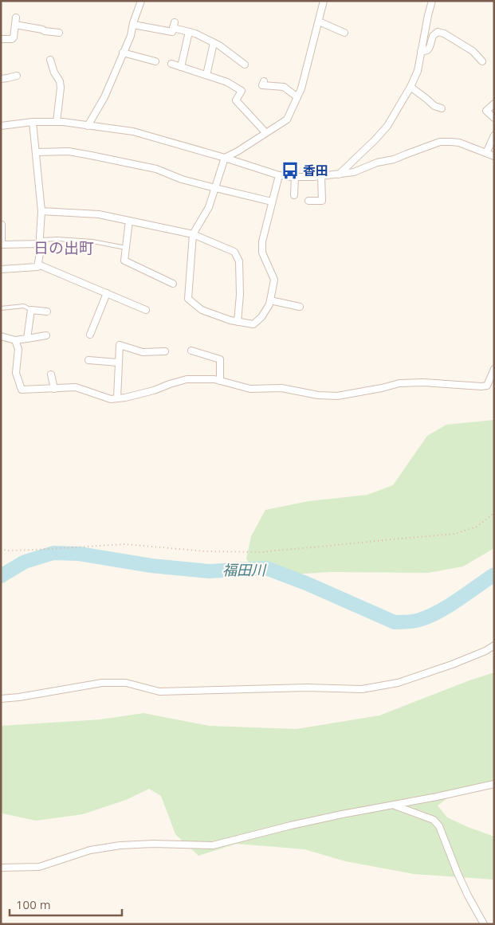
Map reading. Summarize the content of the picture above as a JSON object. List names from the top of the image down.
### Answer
{
  "districts": ["日の出町"],
  "water": ["福田川"],
  "places": {
    "bus stop": ["香田"]
  },
  "scale_bar": "100 m"
}
